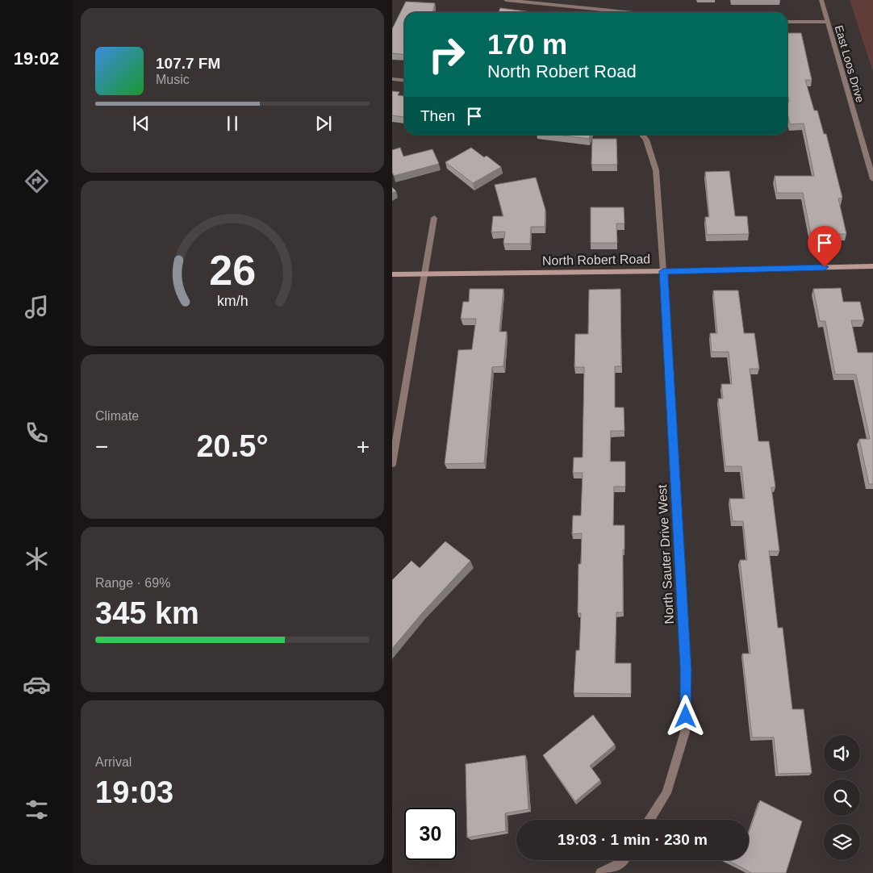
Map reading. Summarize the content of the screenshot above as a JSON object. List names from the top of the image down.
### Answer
{
  "streets": {
    "main road": ["North Robert Road"],
    "street": ["East Loos Drive", "North Sauter Drive West"]
  },
  "crossings": [
    ["North Robert Road", "North Sauter Drive West"]
  ],
  "page": {
    "tabs": "19:02",
    "turn": ["170 m", "North Robert Road"],
    "song": ["107.7 FM", "Music"],
    "then": "Then",
    "tile": [
      "Climate",
      ["Range · 69%", "345 km"],
      ["Arrival", "19:03"]
    ],
    "heat": ["−", "20.5°", "+"],
    "limit": "30",
    "trip": "19:03 · 1 min · 230 m",
    "gauge": ["26", "km/h"]
  }
}
